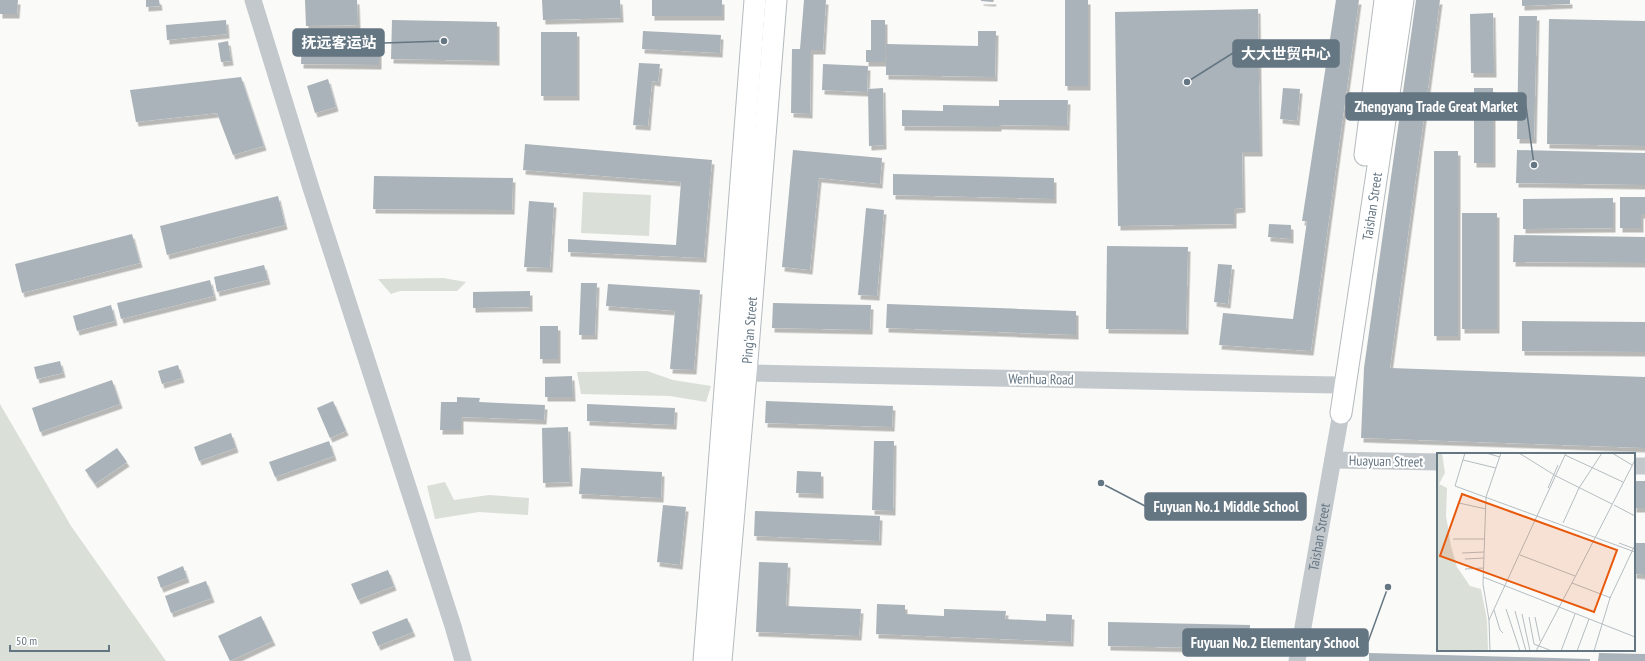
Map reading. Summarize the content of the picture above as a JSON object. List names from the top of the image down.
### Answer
{
  "streets": {
    "main road": ["Taishan Street", "Ping'an Street"],
    "street": ["Wenhua Road", "Huayuan Street"]
  },
  "crossings": [
    ["Taishan Street", "Wenhua Road"],
    ["Taishan Street", "Huayuan Street"],
    ["Ping'an Street", "Wenhua Road"]
  ],
  "places": [
    "抚远客运站",
    "大大世贸中心",
    "Zhengyang Trade Great Market",
    "Fuyuan No.1 Middle School",
    "Fuyuan No.2 Elementary School"
  ],
  "scale_bar": "50 m"
}
